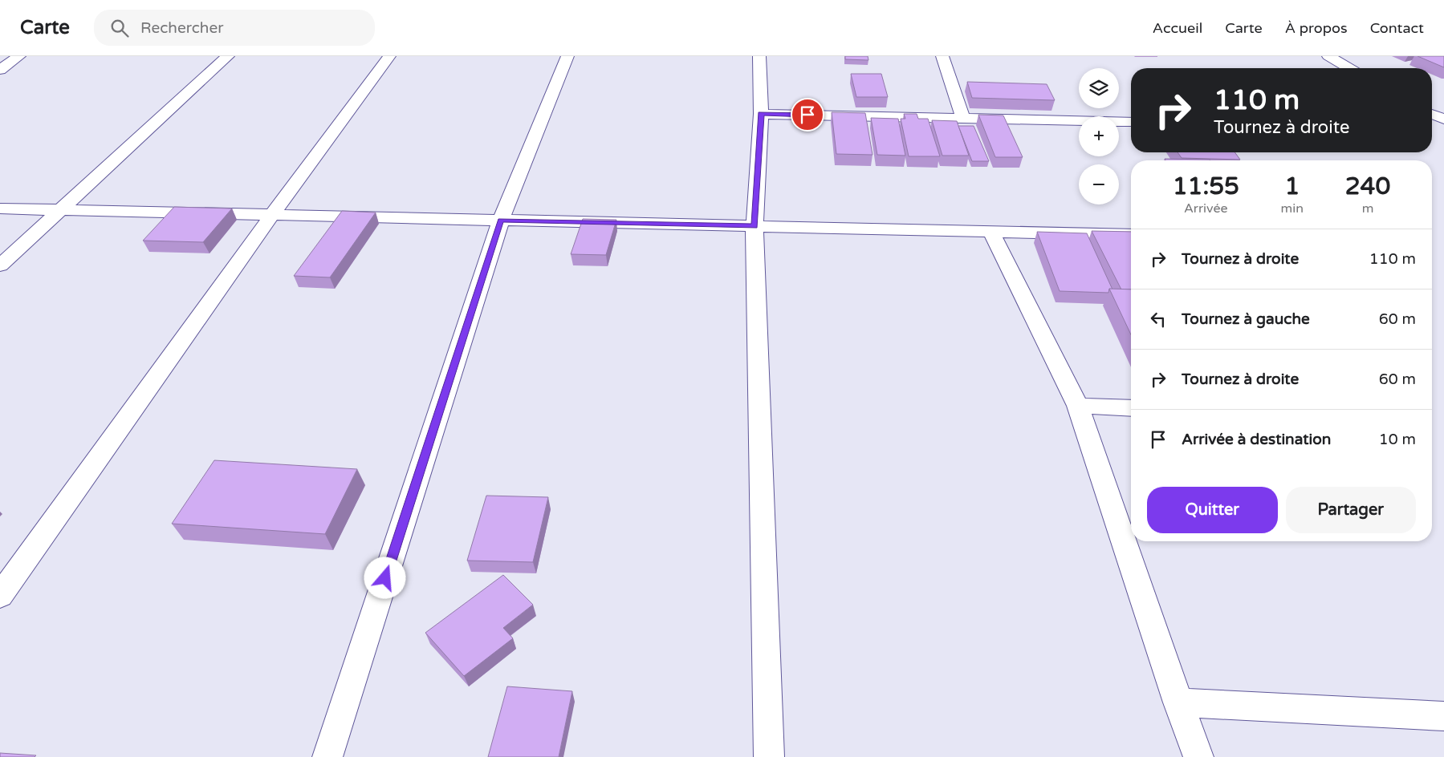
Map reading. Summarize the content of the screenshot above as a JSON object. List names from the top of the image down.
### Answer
{
  "page": {
    "header": "Carte",
    "search": "Rechercher",
    "nav": [
      "Accueil",
      "Carte",
      "À propos",
      "Contact"
    ],
    "map_buttons": ["+", "−"],
    "turn": ["110 m", "Tournez à droite"],
    "eta": [
      "11:55",
      "Arrivée",
      "1",
      "min",
      "240",
      "m"
    ],
    "list": [
      {
        "name": "Tournez à droite",
        "value": "110 m"
      },
      {
        "name": "Tournez à gauche",
        "value": "60 m"
      },
      {
        "name": "Tournez à droite",
        "value": "60 m"
      },
      {
        "name": "Arrivée à destination",
        "value": "10 m"
      }
    ],
    "buttons": ["Quitter", "Partager"]
  }
}
